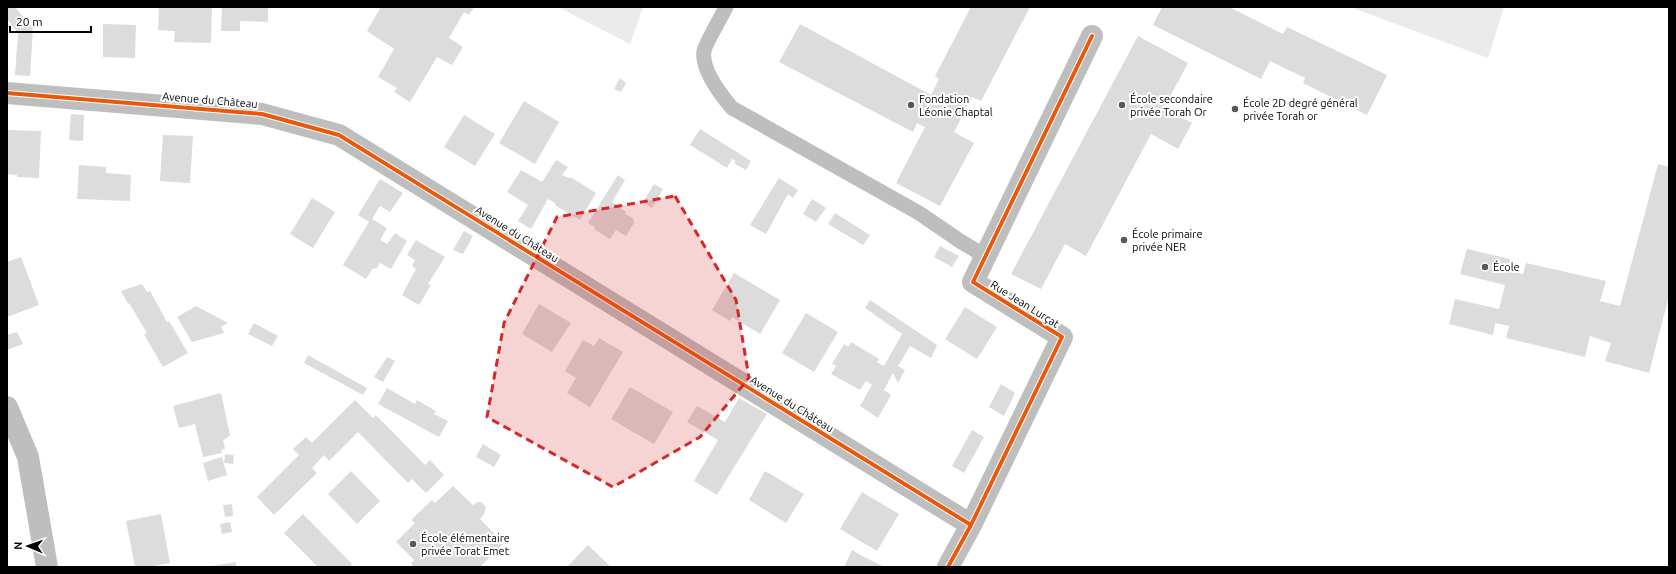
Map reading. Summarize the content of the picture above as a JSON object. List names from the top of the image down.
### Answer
{
  "streets": {
    "street": ["Avenue du Château", "Rue Jean Lurçat"]
  },
  "crossings": [
    ["Avenue du Château", "Rue Jean Lurçat"]
  ],
  "places": [
    "Fondation Léonie Chaptal",
    "École secondaire privée Torah Or",
    "École 2D degré général privée Torah or",
    "École primaire privée NER",
    "École",
    "École élémentaire privée Torat Emet"
  ],
  "scale_bar": "20 m",
  "north": "left"
}
